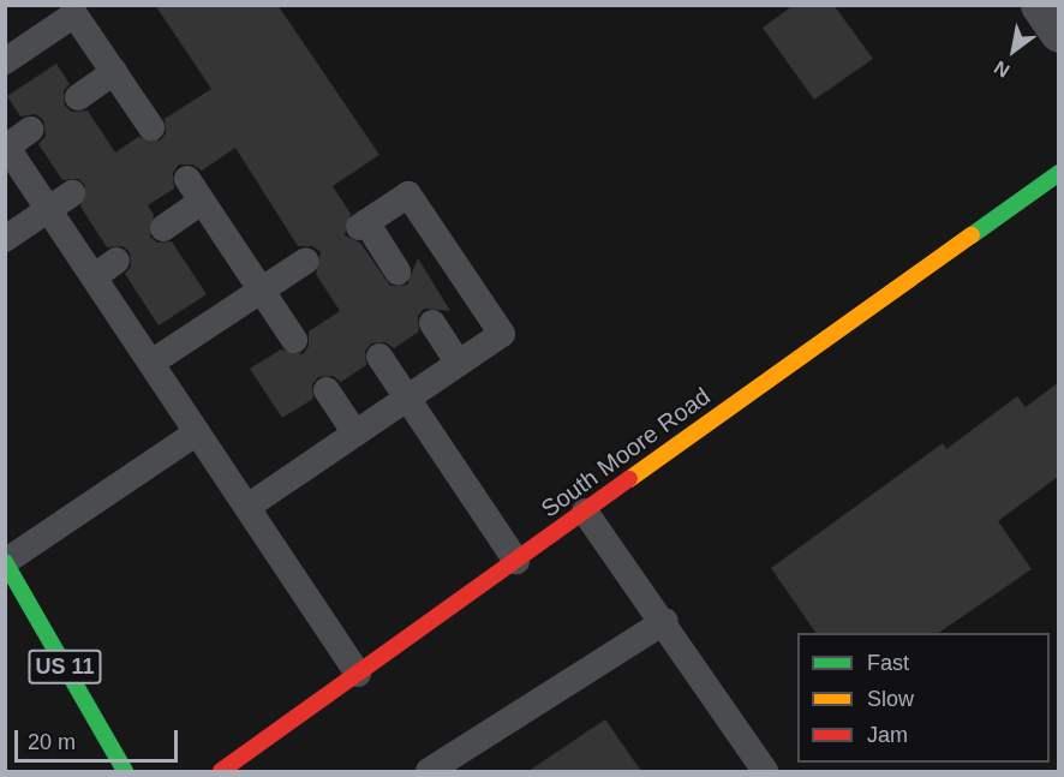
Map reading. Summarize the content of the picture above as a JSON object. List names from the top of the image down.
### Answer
{
  "streets": {
    "main road": ["South Moore Road", "US 11"]
  },
  "legend": ["Fast", "Slow", "Jam"],
  "scale_bar": "20 m",
  "north": "bottom left"
}
